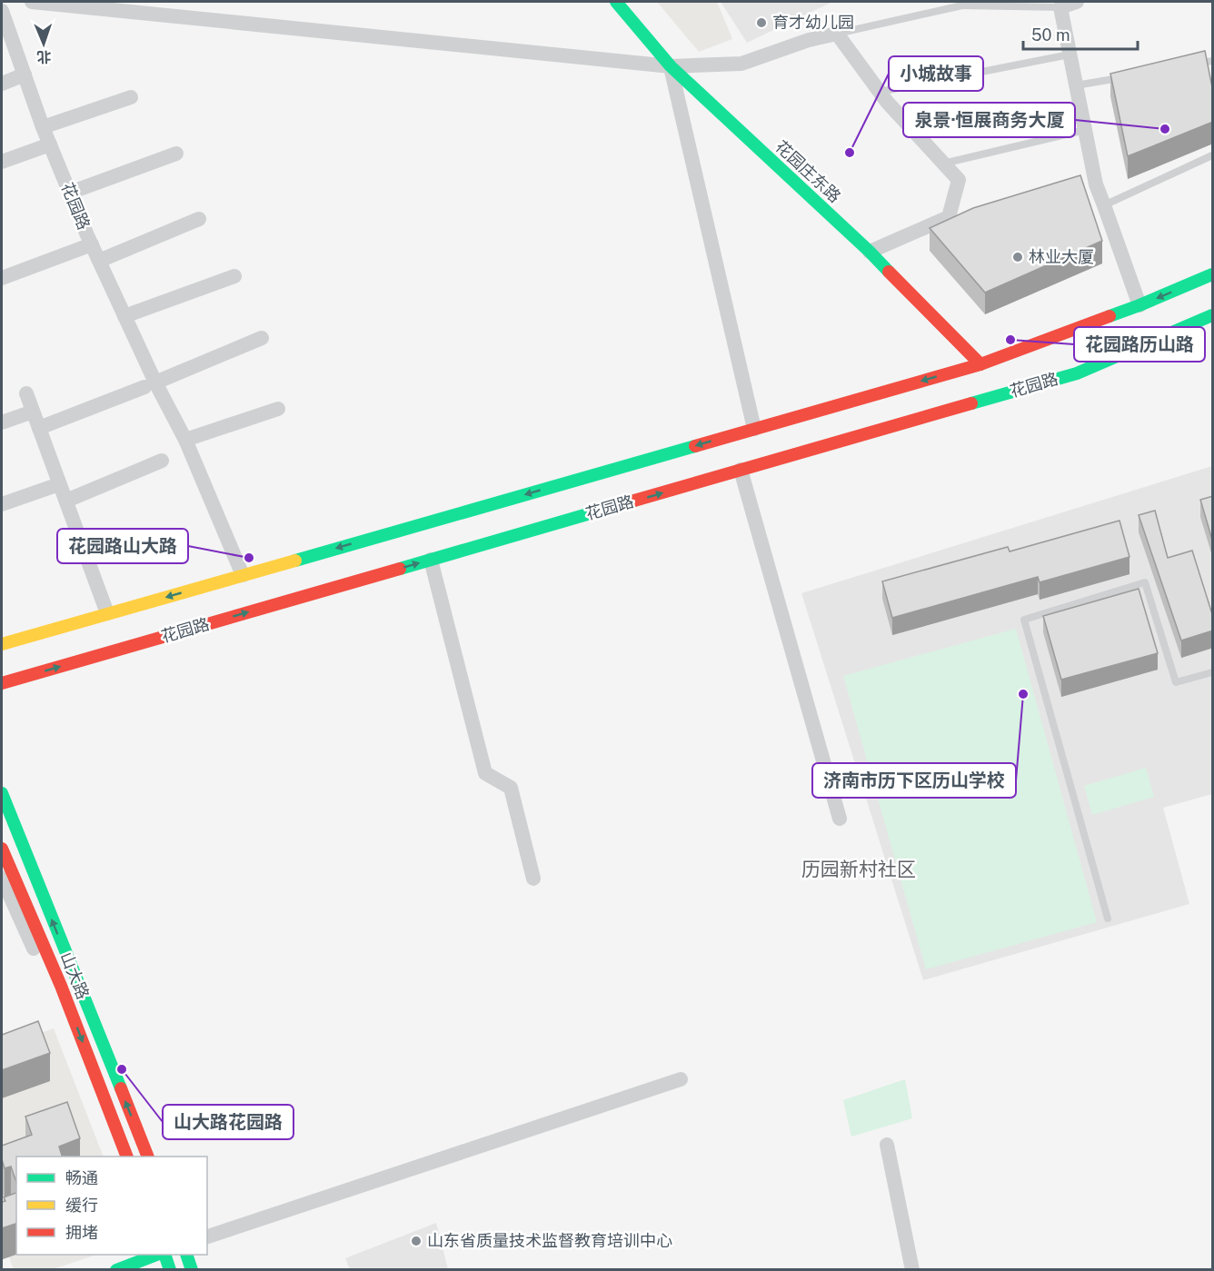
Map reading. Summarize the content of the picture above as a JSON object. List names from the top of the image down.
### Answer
{
  "streets": {
    "main road": ["花园庄东路", "花园路", "山大路"]
  },
  "one_way": ["花园路"],
  "districts": ["历园新村社区"],
  "places": [
    "育才幼儿园",
    "泉景·恒展商务大厦",
    "小城故事",
    "林业大厦",
    "花园路历山路",
    "花园路山大路",
    "济南市历下区历山学校",
    "山大路花园路",
    "山东省质量技术监督教育培训中心"
  ],
  "legend": ["畅通", "缓行", "拥堵"],
  "scale_bar": "50 m",
  "north": "bottom"
}
